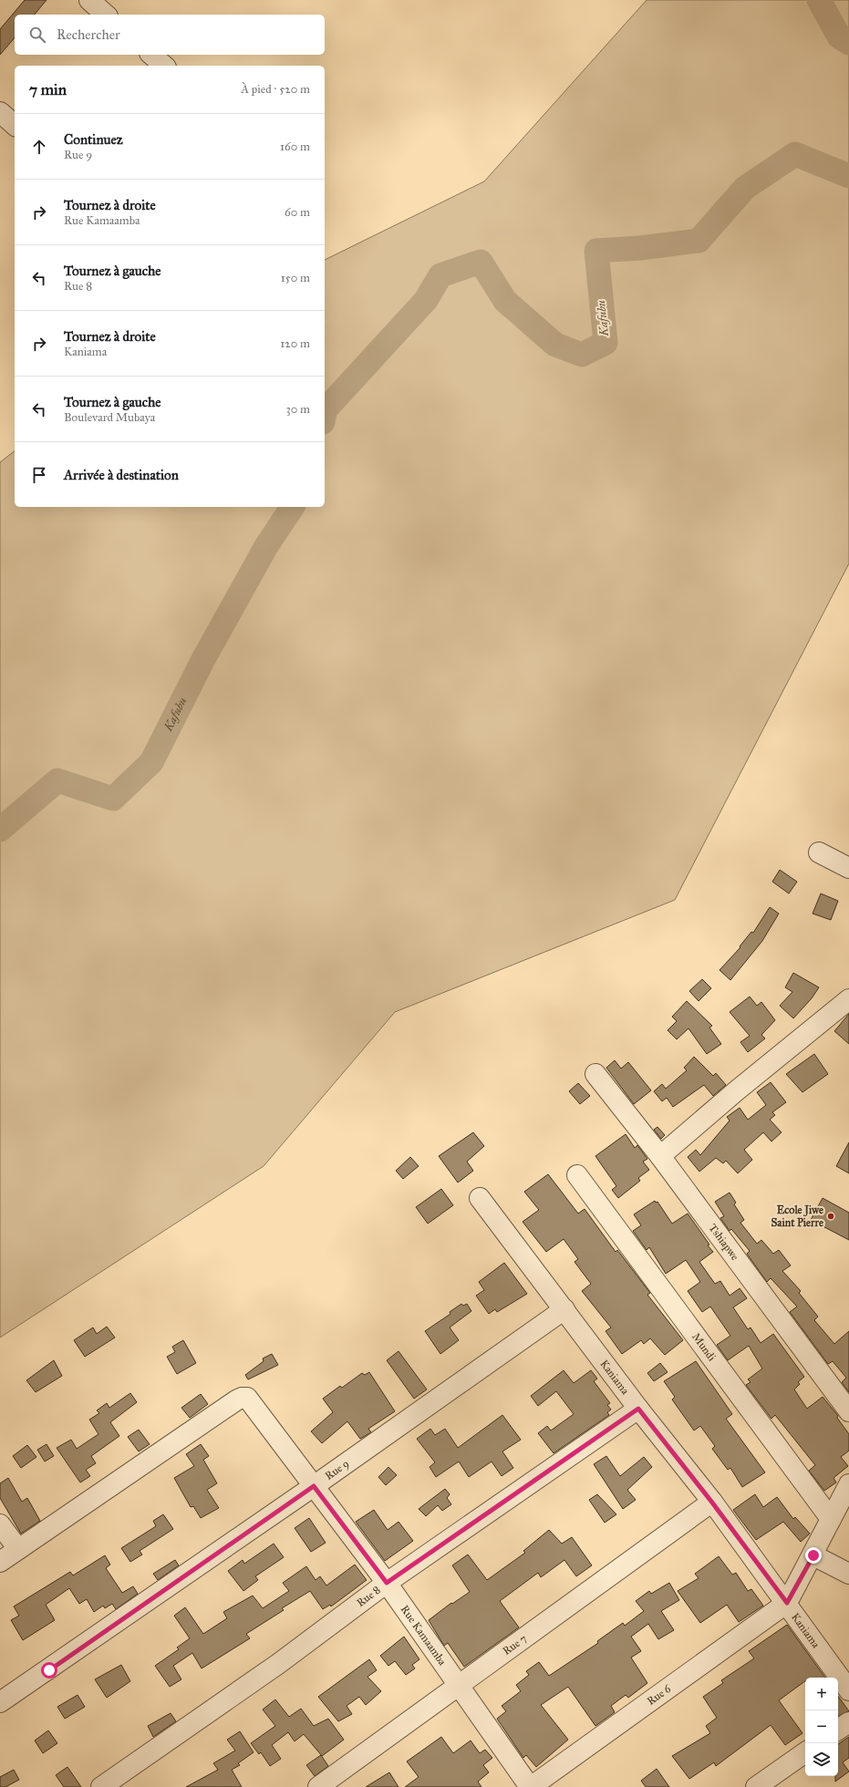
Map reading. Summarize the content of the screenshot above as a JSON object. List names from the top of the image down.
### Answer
{
  "streets": {
    "street": [
      "Tshiapwe",
      "Mundi",
      "Kaniama",
      "Rue 9",
      "Rue 8",
      "Rue Kamaamba",
      "Rue 7",
      "Rue 6"
    ]
  },
  "crossings": [
    ["Kaniama", "Rue 9"],
    ["Kaniama", "Rue 8"],
    ["Kaniama", "Rue 7"],
    ["Kaniama", "Rue 6"],
    ["Rue 9", "Rue Kamaamba"],
    ["Rue 8", "Rue Kamaamba"],
    ["Rue Kamaamba", "Rue 7"],
    ["Rue Kamaamba", "Rue 6"]
  ],
  "water": ["Kafubu"],
  "places": ["Ecole Jiwe Saint Pierre"],
  "page": {
    "search": "Rechercher",
    "heading": ["7 min", "À pied · 520 m"],
    "list": [
      ["Continuez", "Rue 9", "160 m"],
      ["Tournez à droite", "Rue Kamaamba", "60 m"],
      ["Tournez à gauche", "Rue 8", "150 m"],
      ["Tournez à droite", "Kaniama", "120 m"],
      ["Tournez à gauche", "Boulevard Mubaya", "30 m"],
      "Arrivée à destination"
    ],
    "map_buttons": ["+", "−"]
  }
}
